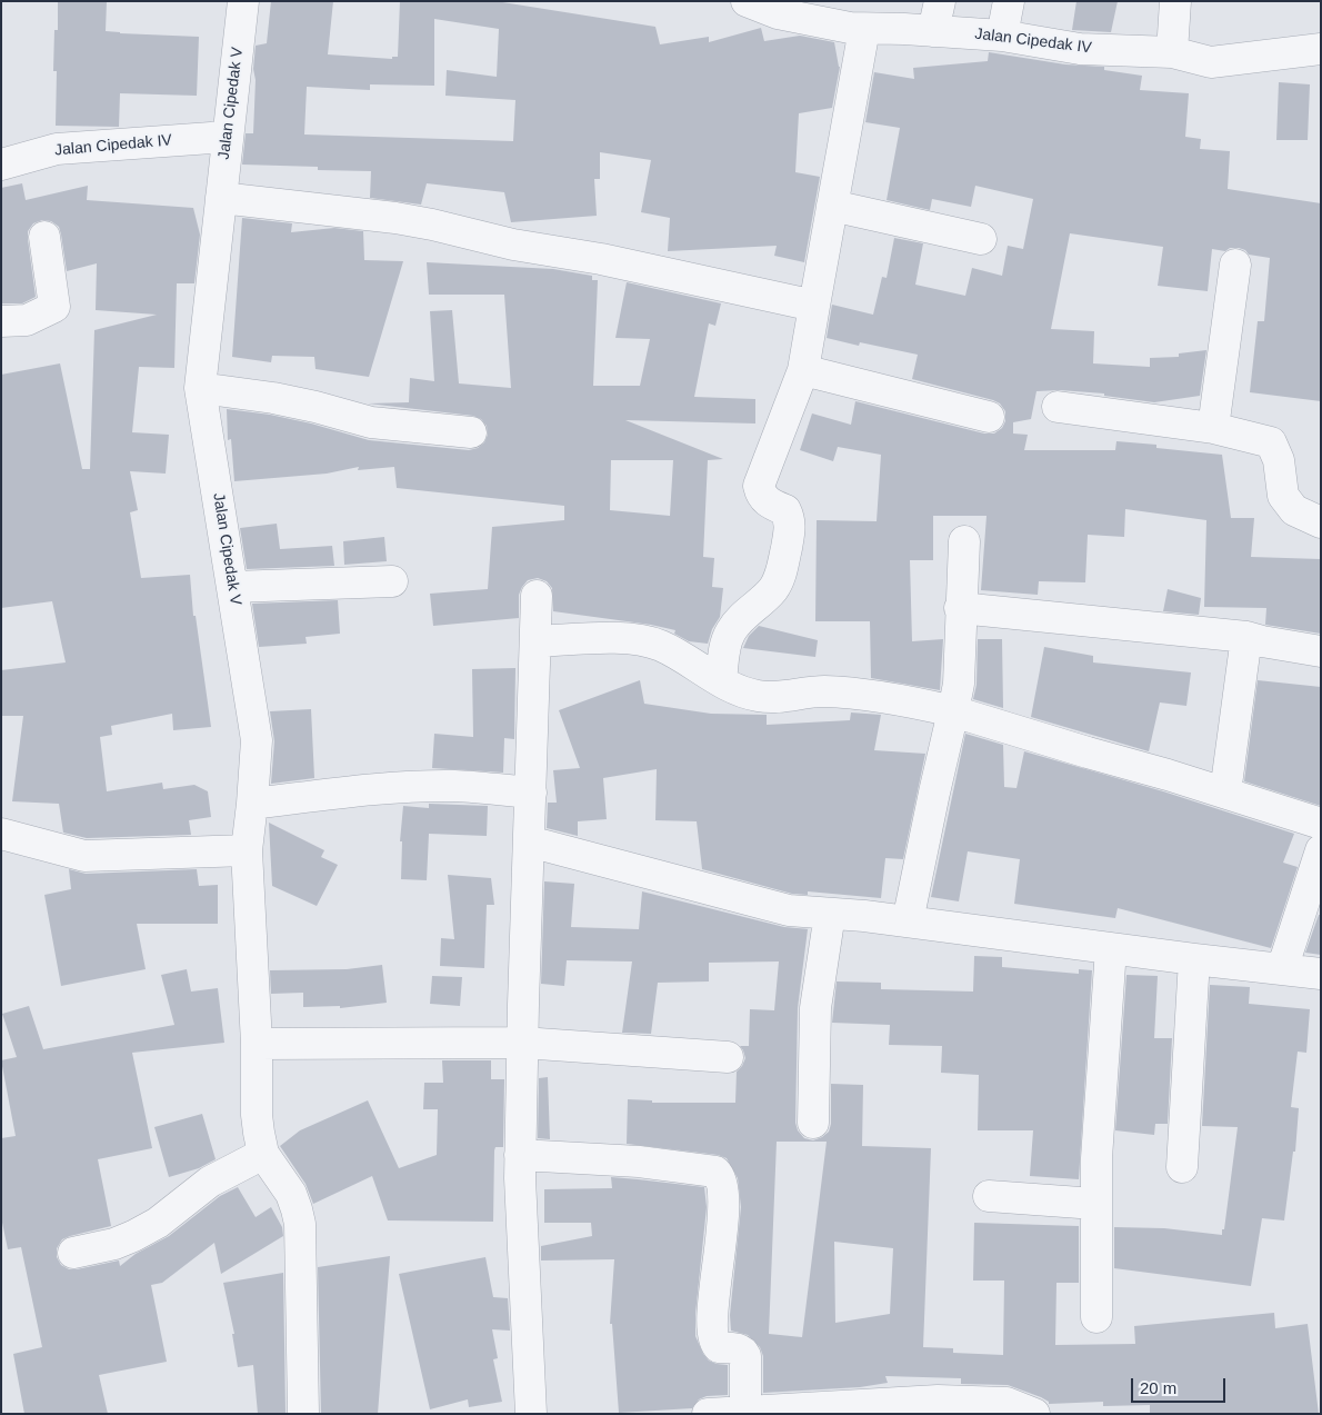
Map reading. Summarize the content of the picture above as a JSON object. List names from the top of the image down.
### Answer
{
  "streets": {
    "street": ["Jalan Cipedak IV", "Jalan Cipedak V"]
  },
  "crossings": [
    ["Jalan Cipedak IV", "Jalan Cipedak V"]
  ],
  "scale_bar": "20 m"
}
